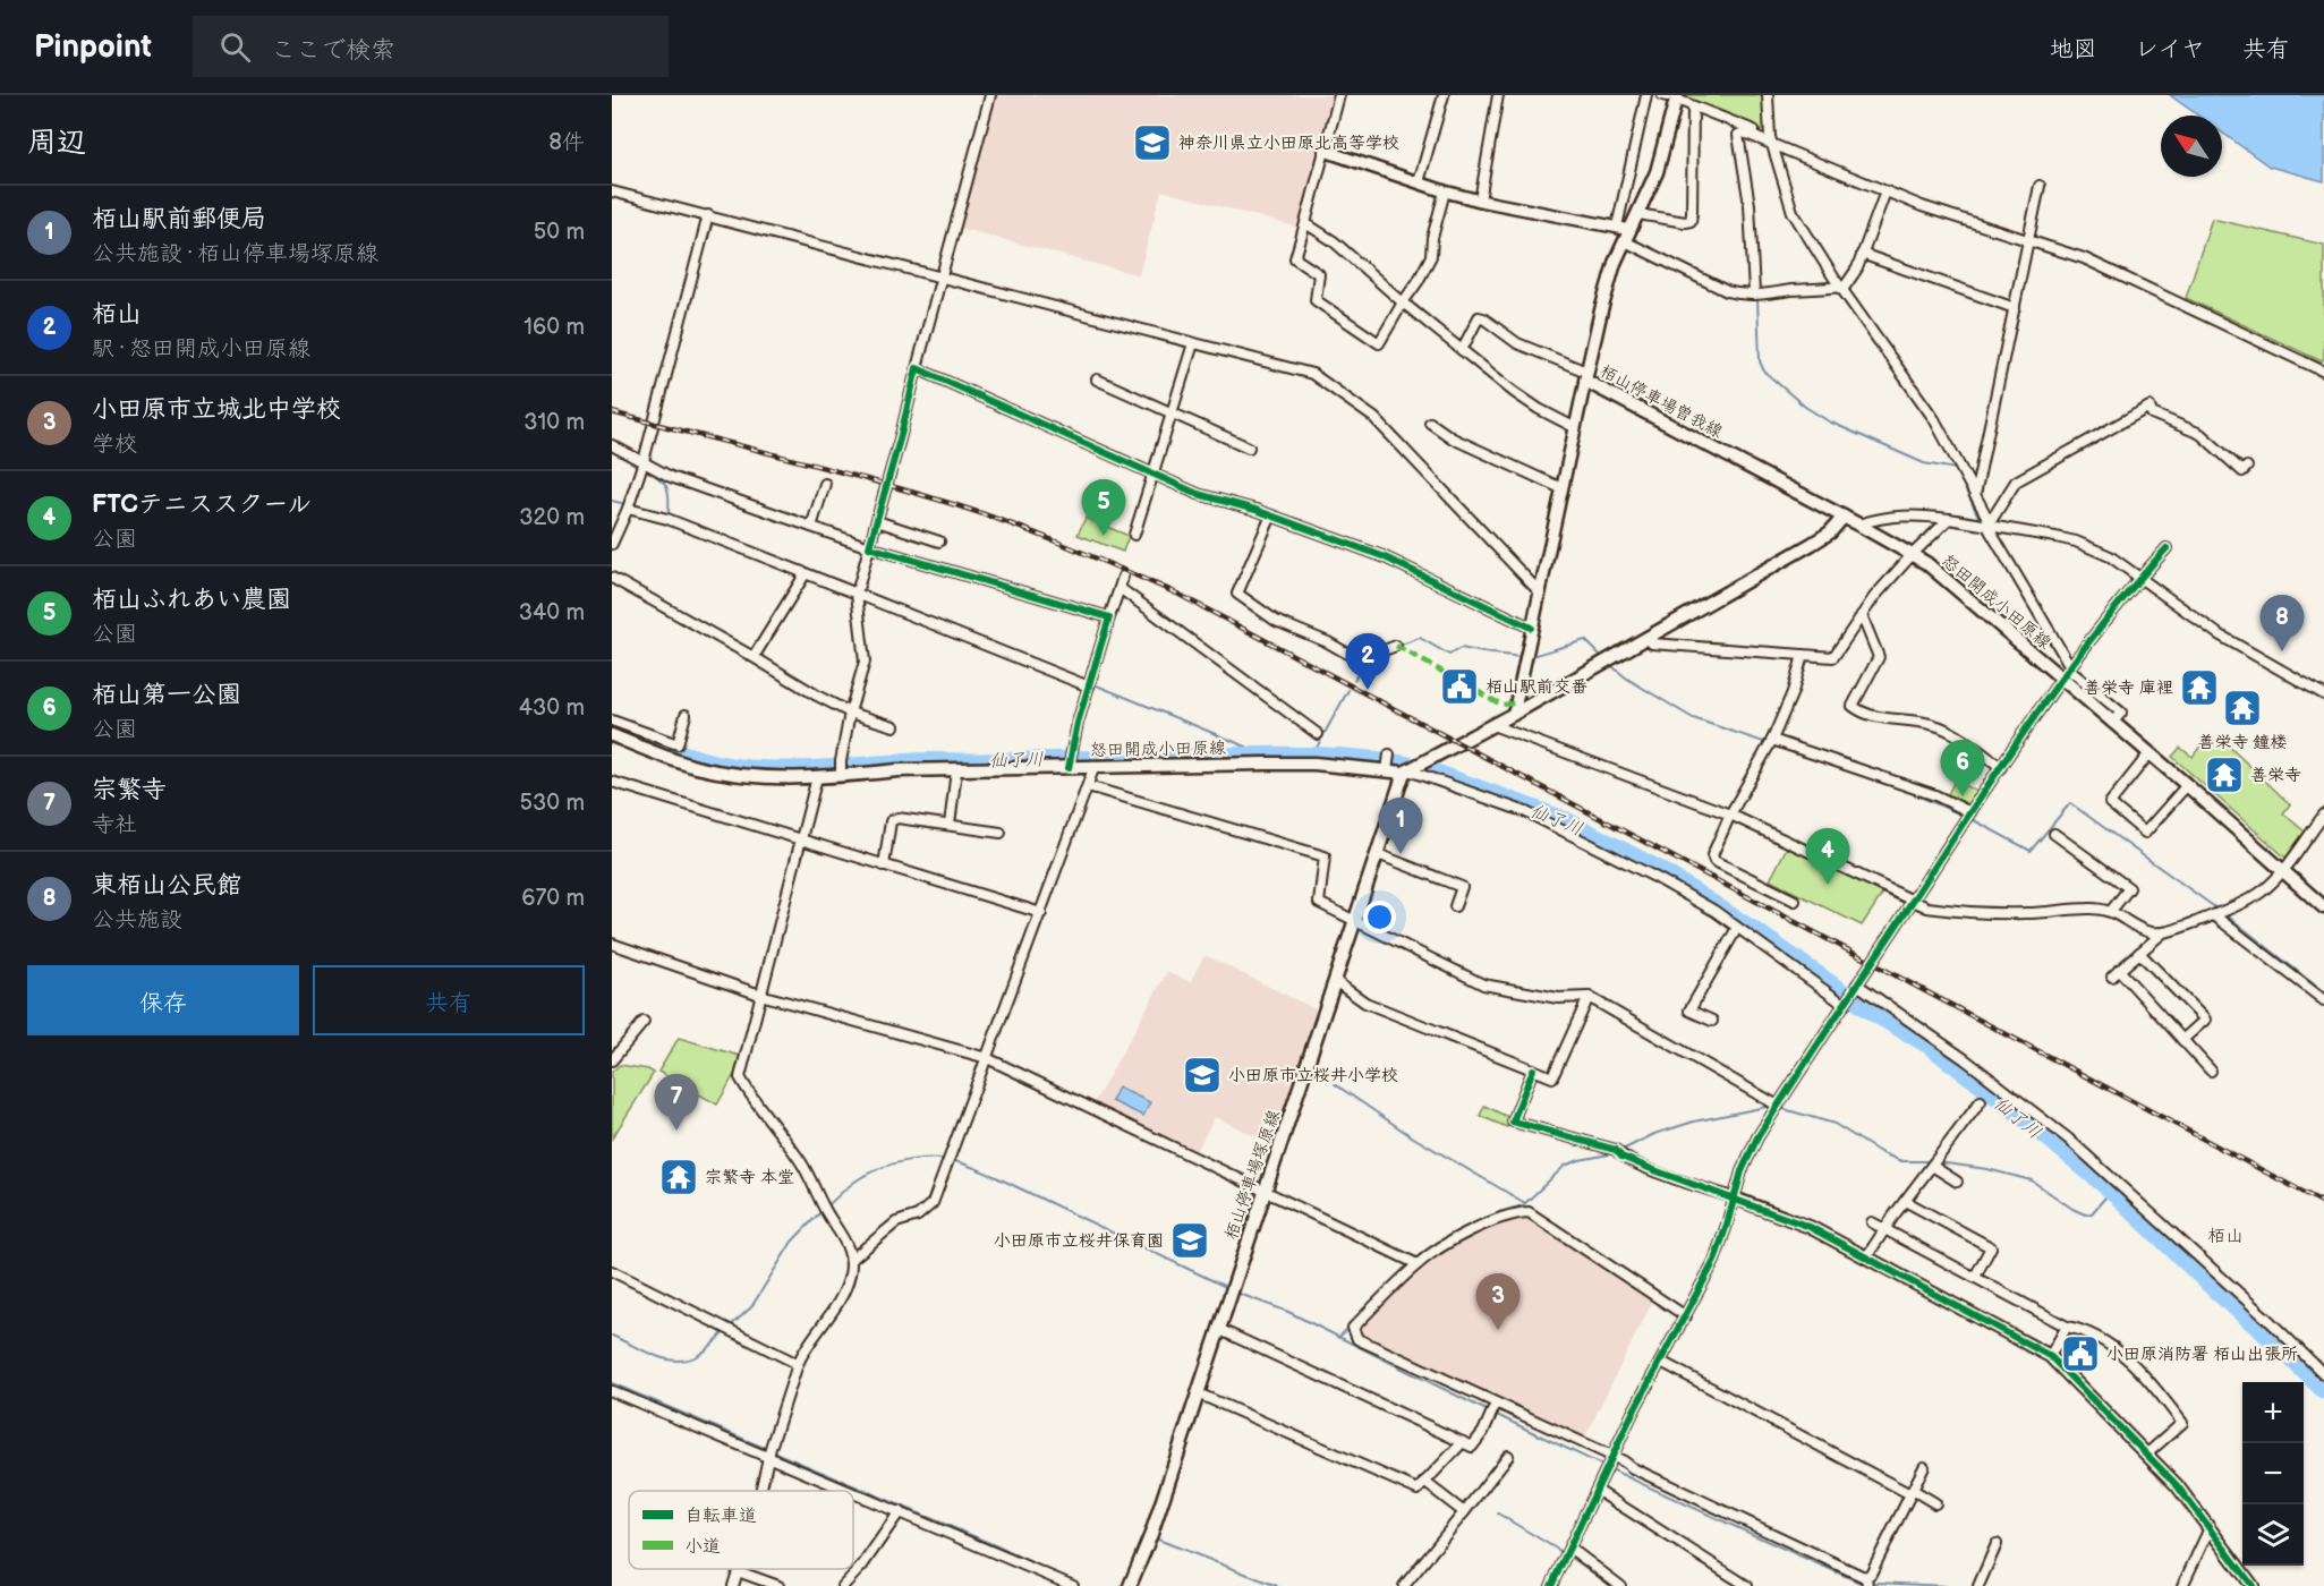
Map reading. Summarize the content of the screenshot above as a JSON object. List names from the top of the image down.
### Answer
{
  "streets": {
    "main road": ["栢山停車場曽我線", "怒田開成小田原線", "栢山停車場塚原線"]
  },
  "crossings": [
    ["栢山停車場曽我線", "怒田開成小田原線"],
    ["怒田開成小田原線", "栢山停車場塚原線"]
  ],
  "districts": ["栢山"],
  "water": ["仙了川"],
  "places": {
    "school or university": ["神奈川県立小田原北高等学校", "小田原市立桜井小学校", "小田原市立桜井保育園"],
    "public building": ["栢山駅前交番", "小田原消防署 栢山出張所"],
    "temple": [
      "善栄寺 庫裡",
      "善栄寺 鐘楼",
      "善栄寺",
      "宗繁寺 本堂"
    ]
  },
  "legend": ["自転車道", "小道"],
  "north": "top left",
  "page": {
    "header": "Pinpoint",
    "search": "ここで検索",
    "nav": ["地図", "レイヤ", "共有"],
    "heading": ["周辺", "8件"],
    "list": [
      {
        "mark": "1",
        "name": "栢山駅前郵便局",
        "note": "公共施設 · 栢山停車場塚原線",
        "value": "50 m"
      },
      {
        "mark": "2",
        "name": "栢山",
        "note": "駅 · 怒田開成小田原線",
        "value": "160 m"
      },
      {
        "mark": "3",
        "name": "小田原市立城北中学校",
        "note": "学校",
        "value": "310 m"
      },
      {
        "mark": "4",
        "name": "FTCテニススクール",
        "note": "公園",
        "value": "320 m"
      },
      {
        "mark": "5",
        "name": "栢山ふれあい農園",
        "note": "公園",
        "value": "340 m"
      },
      {
        "mark": "6",
        "name": "栢山第一公園",
        "note": "公園",
        "value": "430 m"
      },
      {
        "mark": "7",
        "name": "宗繁寺",
        "note": "寺社",
        "value": "530 m"
      },
      {
        "mark": "8",
        "name": "東栢山公民館",
        "note": "公共施設",
        "value": "670 m"
      }
    ],
    "pins": [
      "5",
      "8",
      "2",
      "6",
      "1",
      "4",
      "7",
      "3"
    ],
    "buttons": ["保存", "共有"],
    "map_buttons": ["+", "−"]
  }
}
